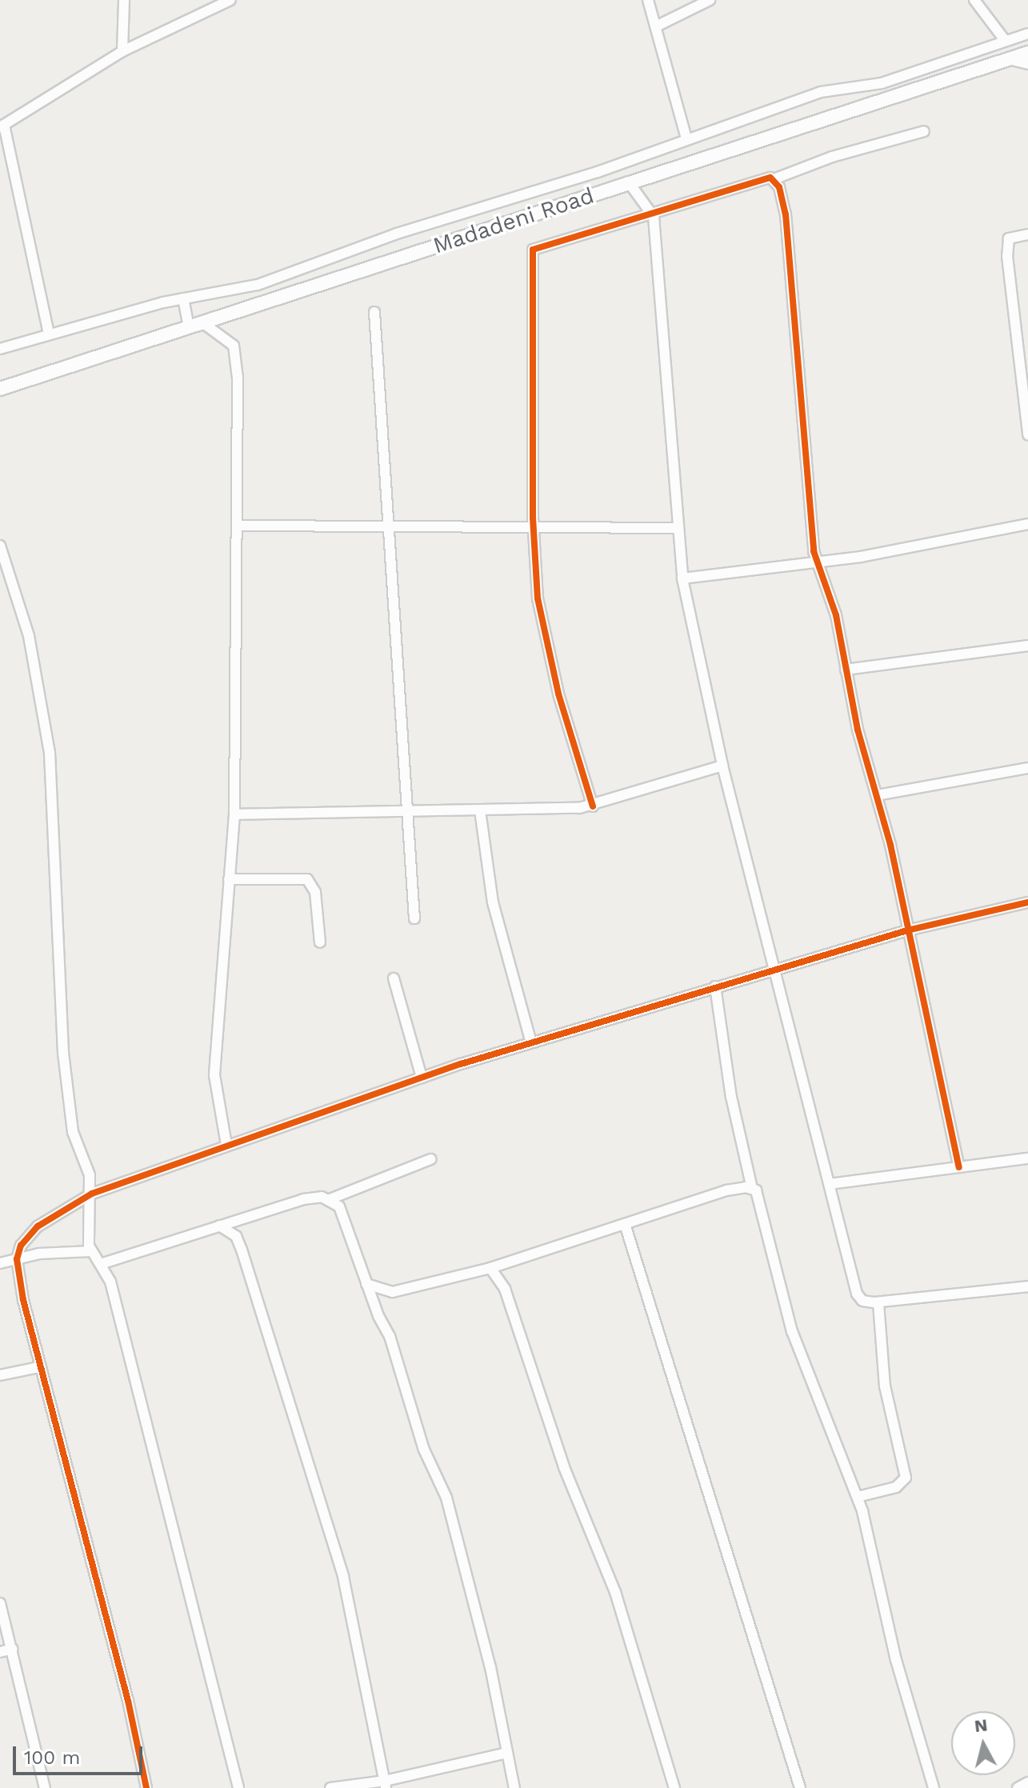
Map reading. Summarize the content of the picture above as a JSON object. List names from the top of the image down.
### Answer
{
  "streets": {
    "street": ["Madadeni Road"]
  },
  "scale_bar": "100 m",
  "north": "top"
}
